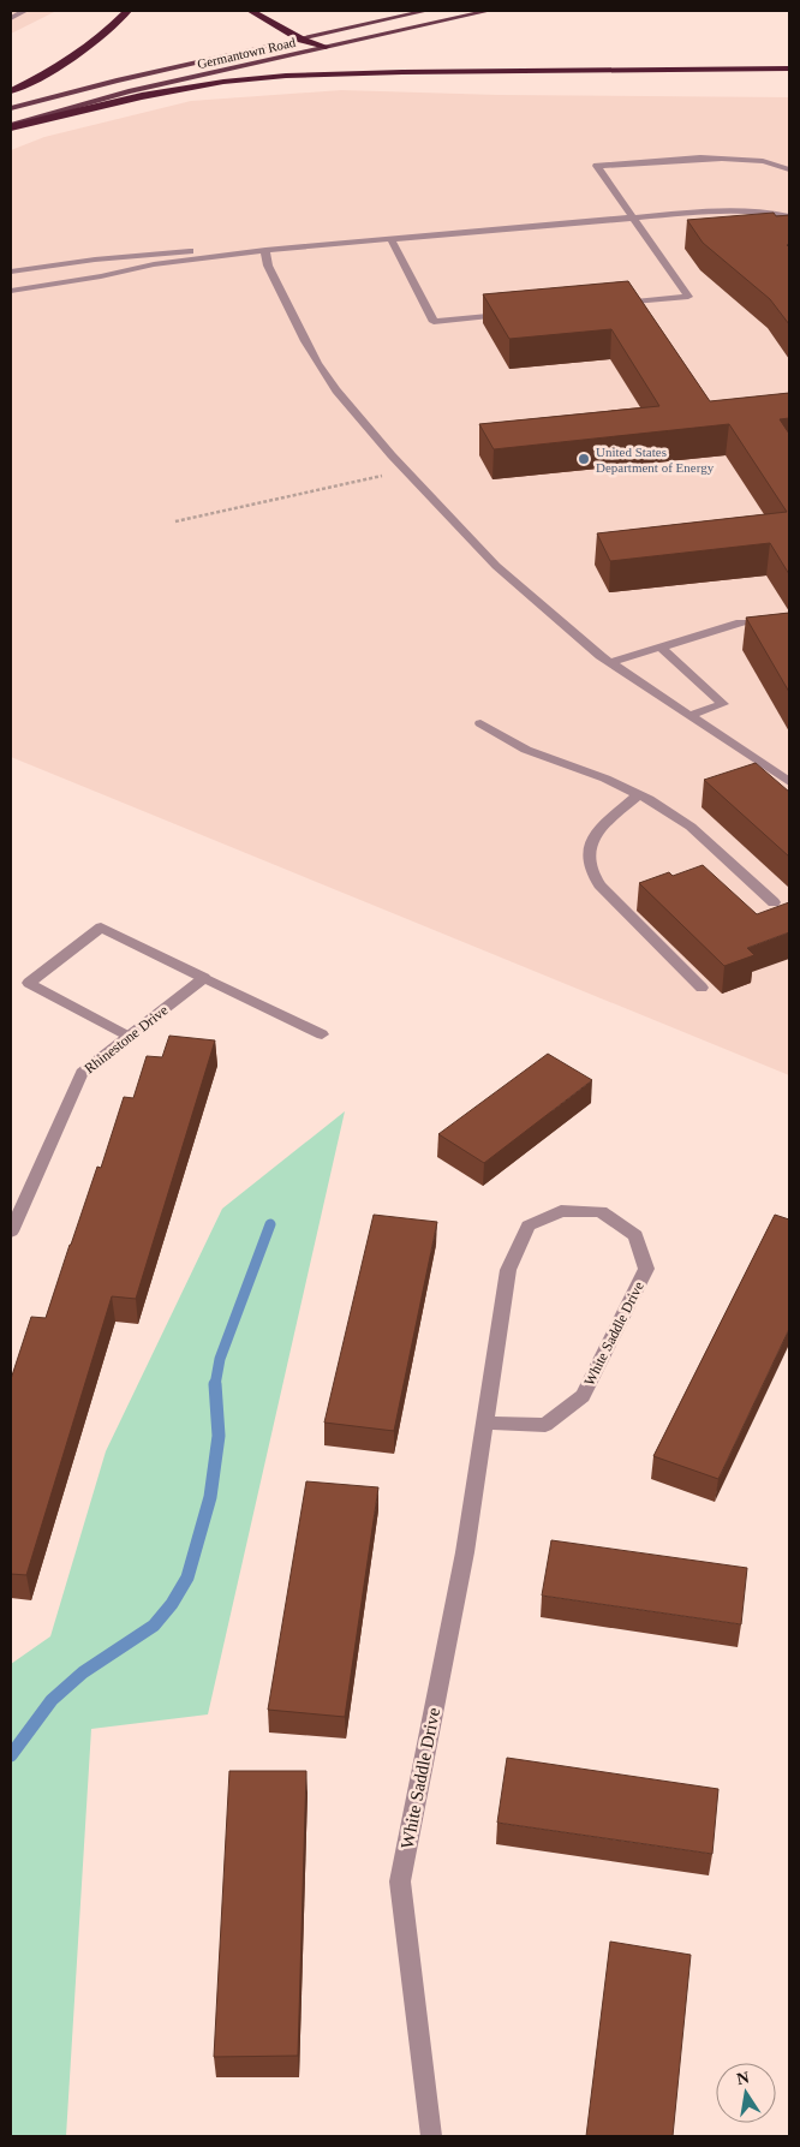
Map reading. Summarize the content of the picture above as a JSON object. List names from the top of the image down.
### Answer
{
  "streets": {
    "main road": ["Germantown Road"],
    "street": ["Rhinestone Drive", "White Saddle Drive"]
  },
  "places": ["United States Department of Energy"],
  "north": "top"
}
